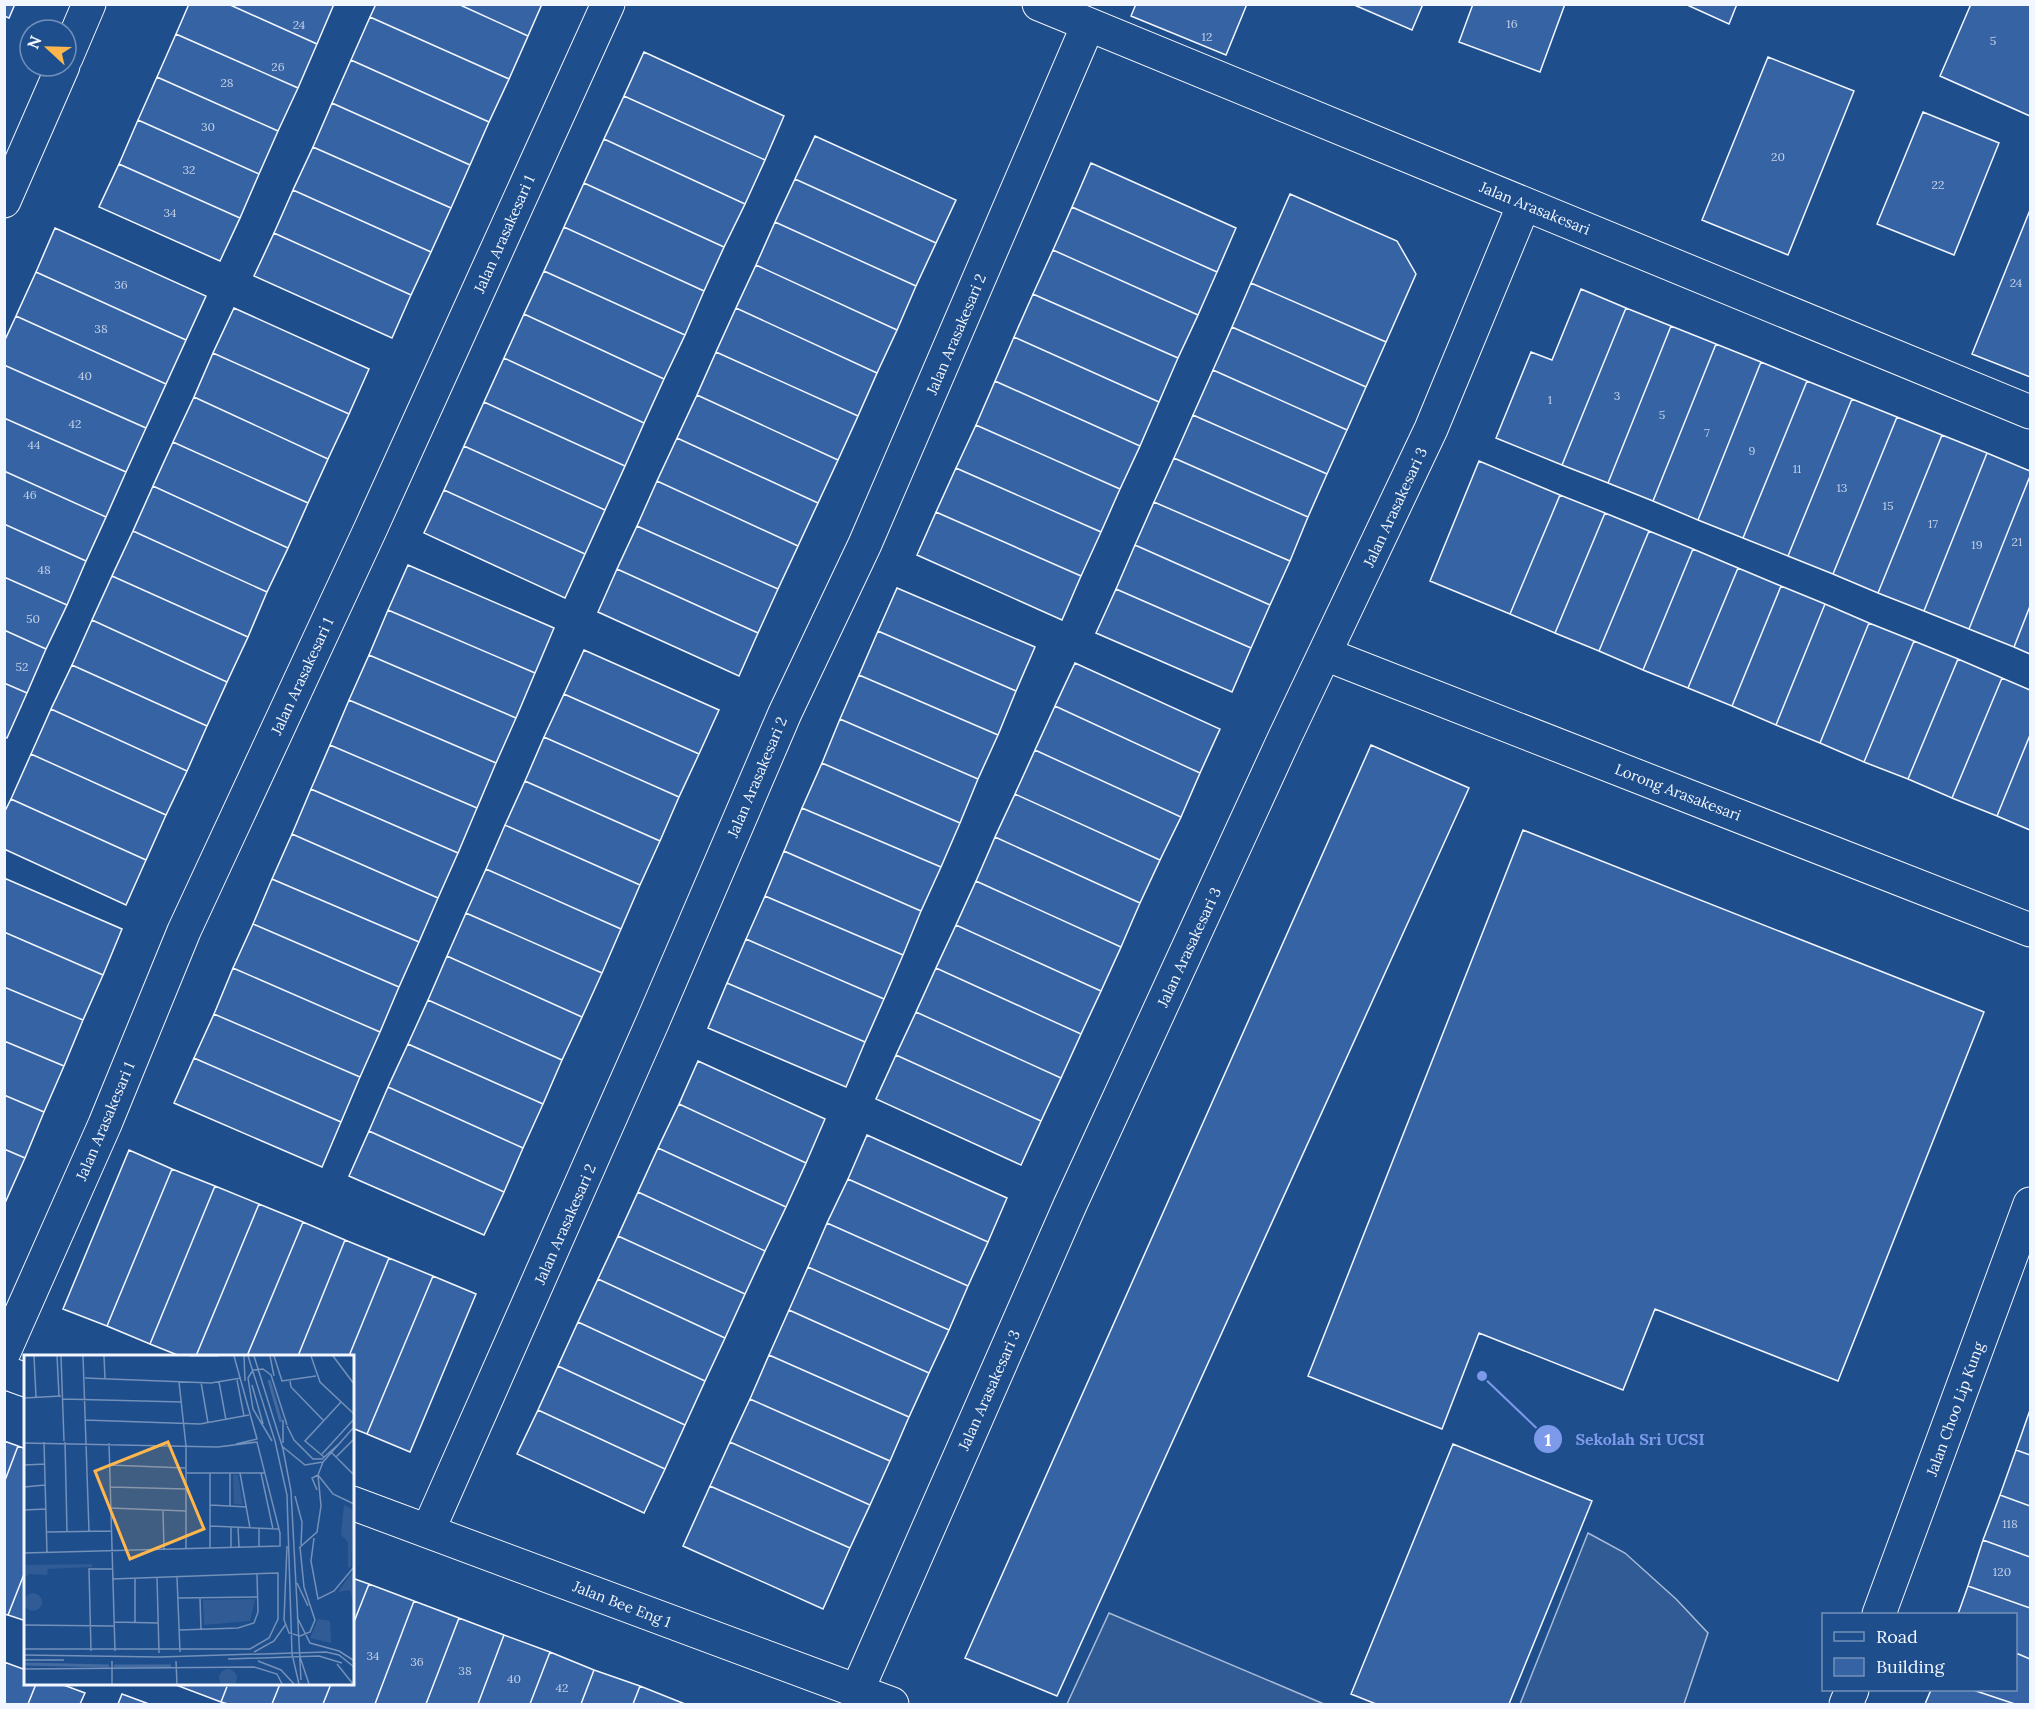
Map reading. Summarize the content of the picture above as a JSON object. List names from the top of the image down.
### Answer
{
  "streets": {
    "street": [
      "Jalan Arasakesari",
      "Jalan Arasakesari 1",
      "Jalan Arasakesari 2",
      "Jalan Arasakesari 3",
      "Lorong Arasakesari",
      "Jalan Choo Lip Kung",
      "Jalan Bee Eng 1"
    ]
  },
  "crossings": [
    ["Jalan Arasakesari", "Jalan Arasakesari 2"],
    ["Jalan Arasakesari", "Jalan Arasakesari 3"],
    ["Jalan Arasakesari 2", "Jalan Bee Eng 1"],
    ["Jalan Arasakesari 3", "Lorong Arasakesari"],
    ["Jalan Arasakesari 3", "Jalan Bee Eng 1"]
  ],
  "places": ["Sekolah Sri UCSI"],
  "house_numbers": [
    "16",
    "24",
    "12",
    "5",
    "26",
    "28",
    "30",
    "20",
    "32",
    "22",
    "34",
    "24",
    "36",
    "38",
    "40",
    "3",
    "1",
    "5",
    "42",
    "7",
    "44",
    "9",
    "11",
    "13",
    "46",
    "15",
    "17",
    "21",
    "19",
    "48",
    "50",
    "52",
    "118",
    "120",
    "34",
    "36",
    "38",
    "40",
    "42"
  ],
  "legend": ["Road", "Building"],
  "north": "left"
}
